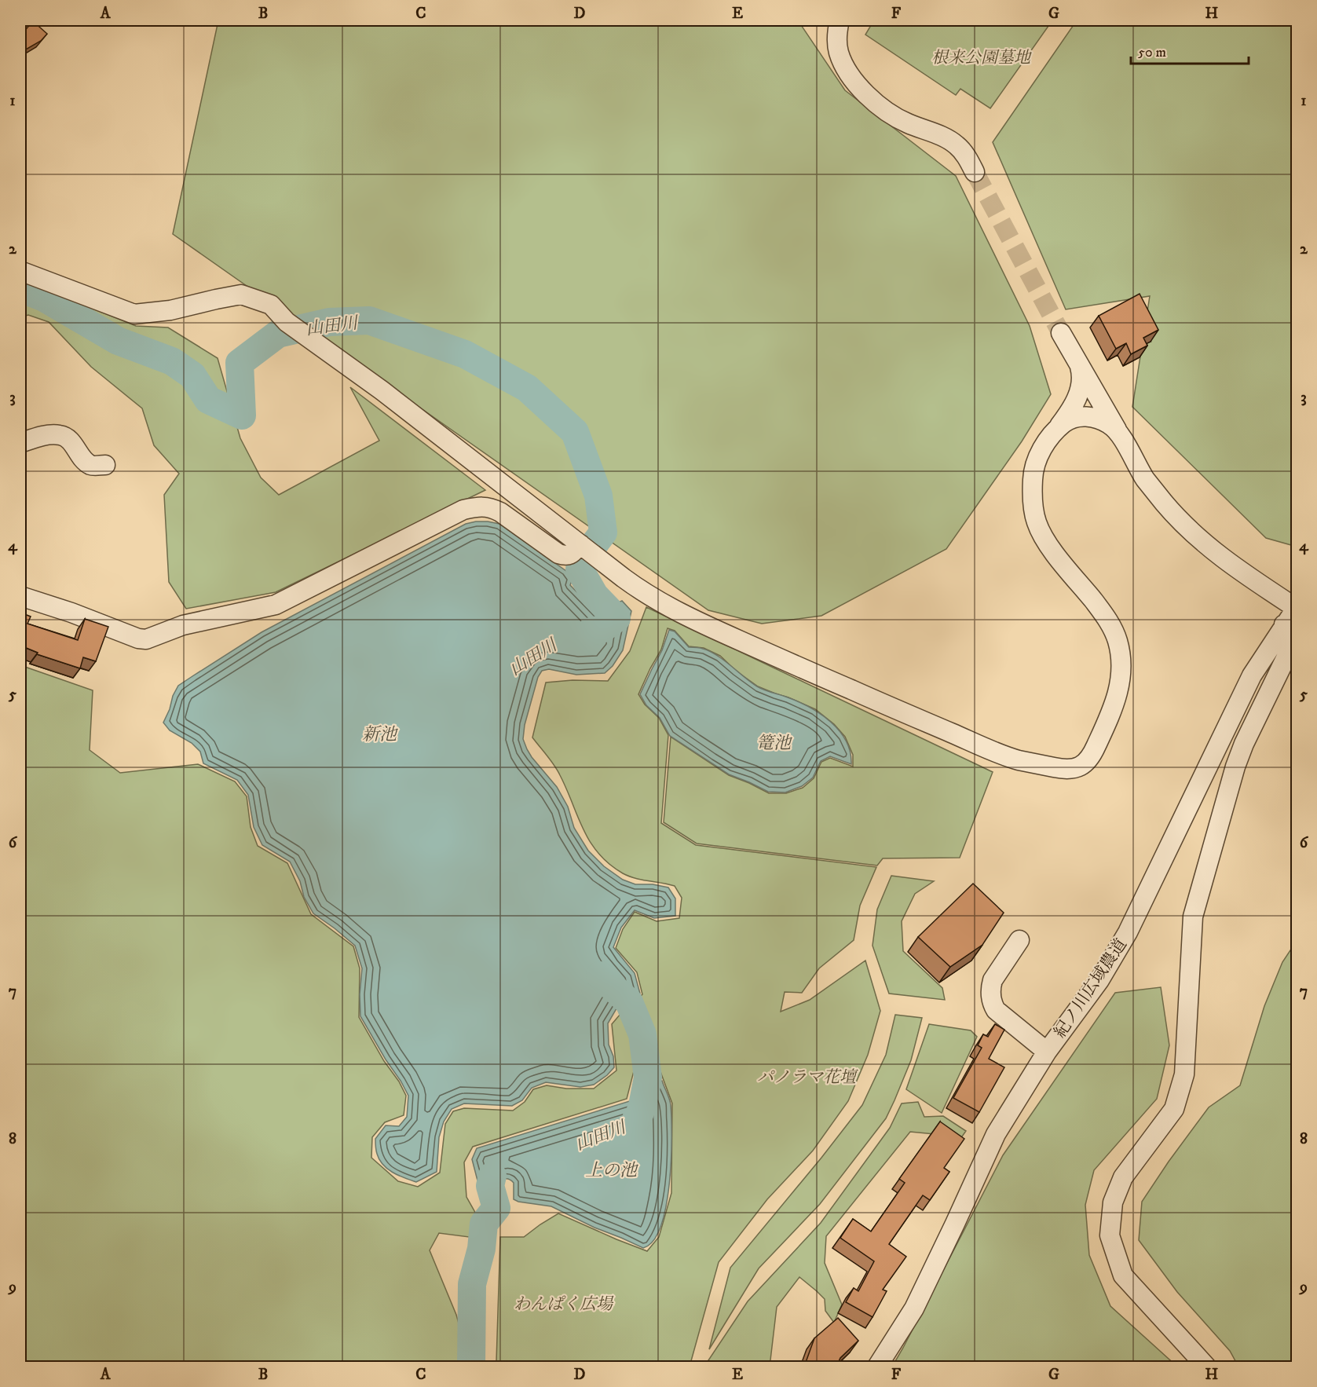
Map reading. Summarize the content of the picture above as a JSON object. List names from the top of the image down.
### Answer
{
  "streets": {
    "street": ["紀ノ川広域農道"]
  },
  "water": [
    "山田川",
    "新池",
    "篭池",
    "上の池"
  ],
  "parks": ["根来公園墓地", "パノラマ花壇", "わんぱく広場"],
  "scale_bar": "50 m",
  "grid": {
    "columns": [
      "A",
      "B",
      "C",
      "D",
      "E",
      "F",
      "G",
      "H"
    ],
    "rows": [
      "1",
      "2",
      "3",
      "4",
      "5",
      "6",
      "7",
      "8",
      "9"
    ]
  }
}
